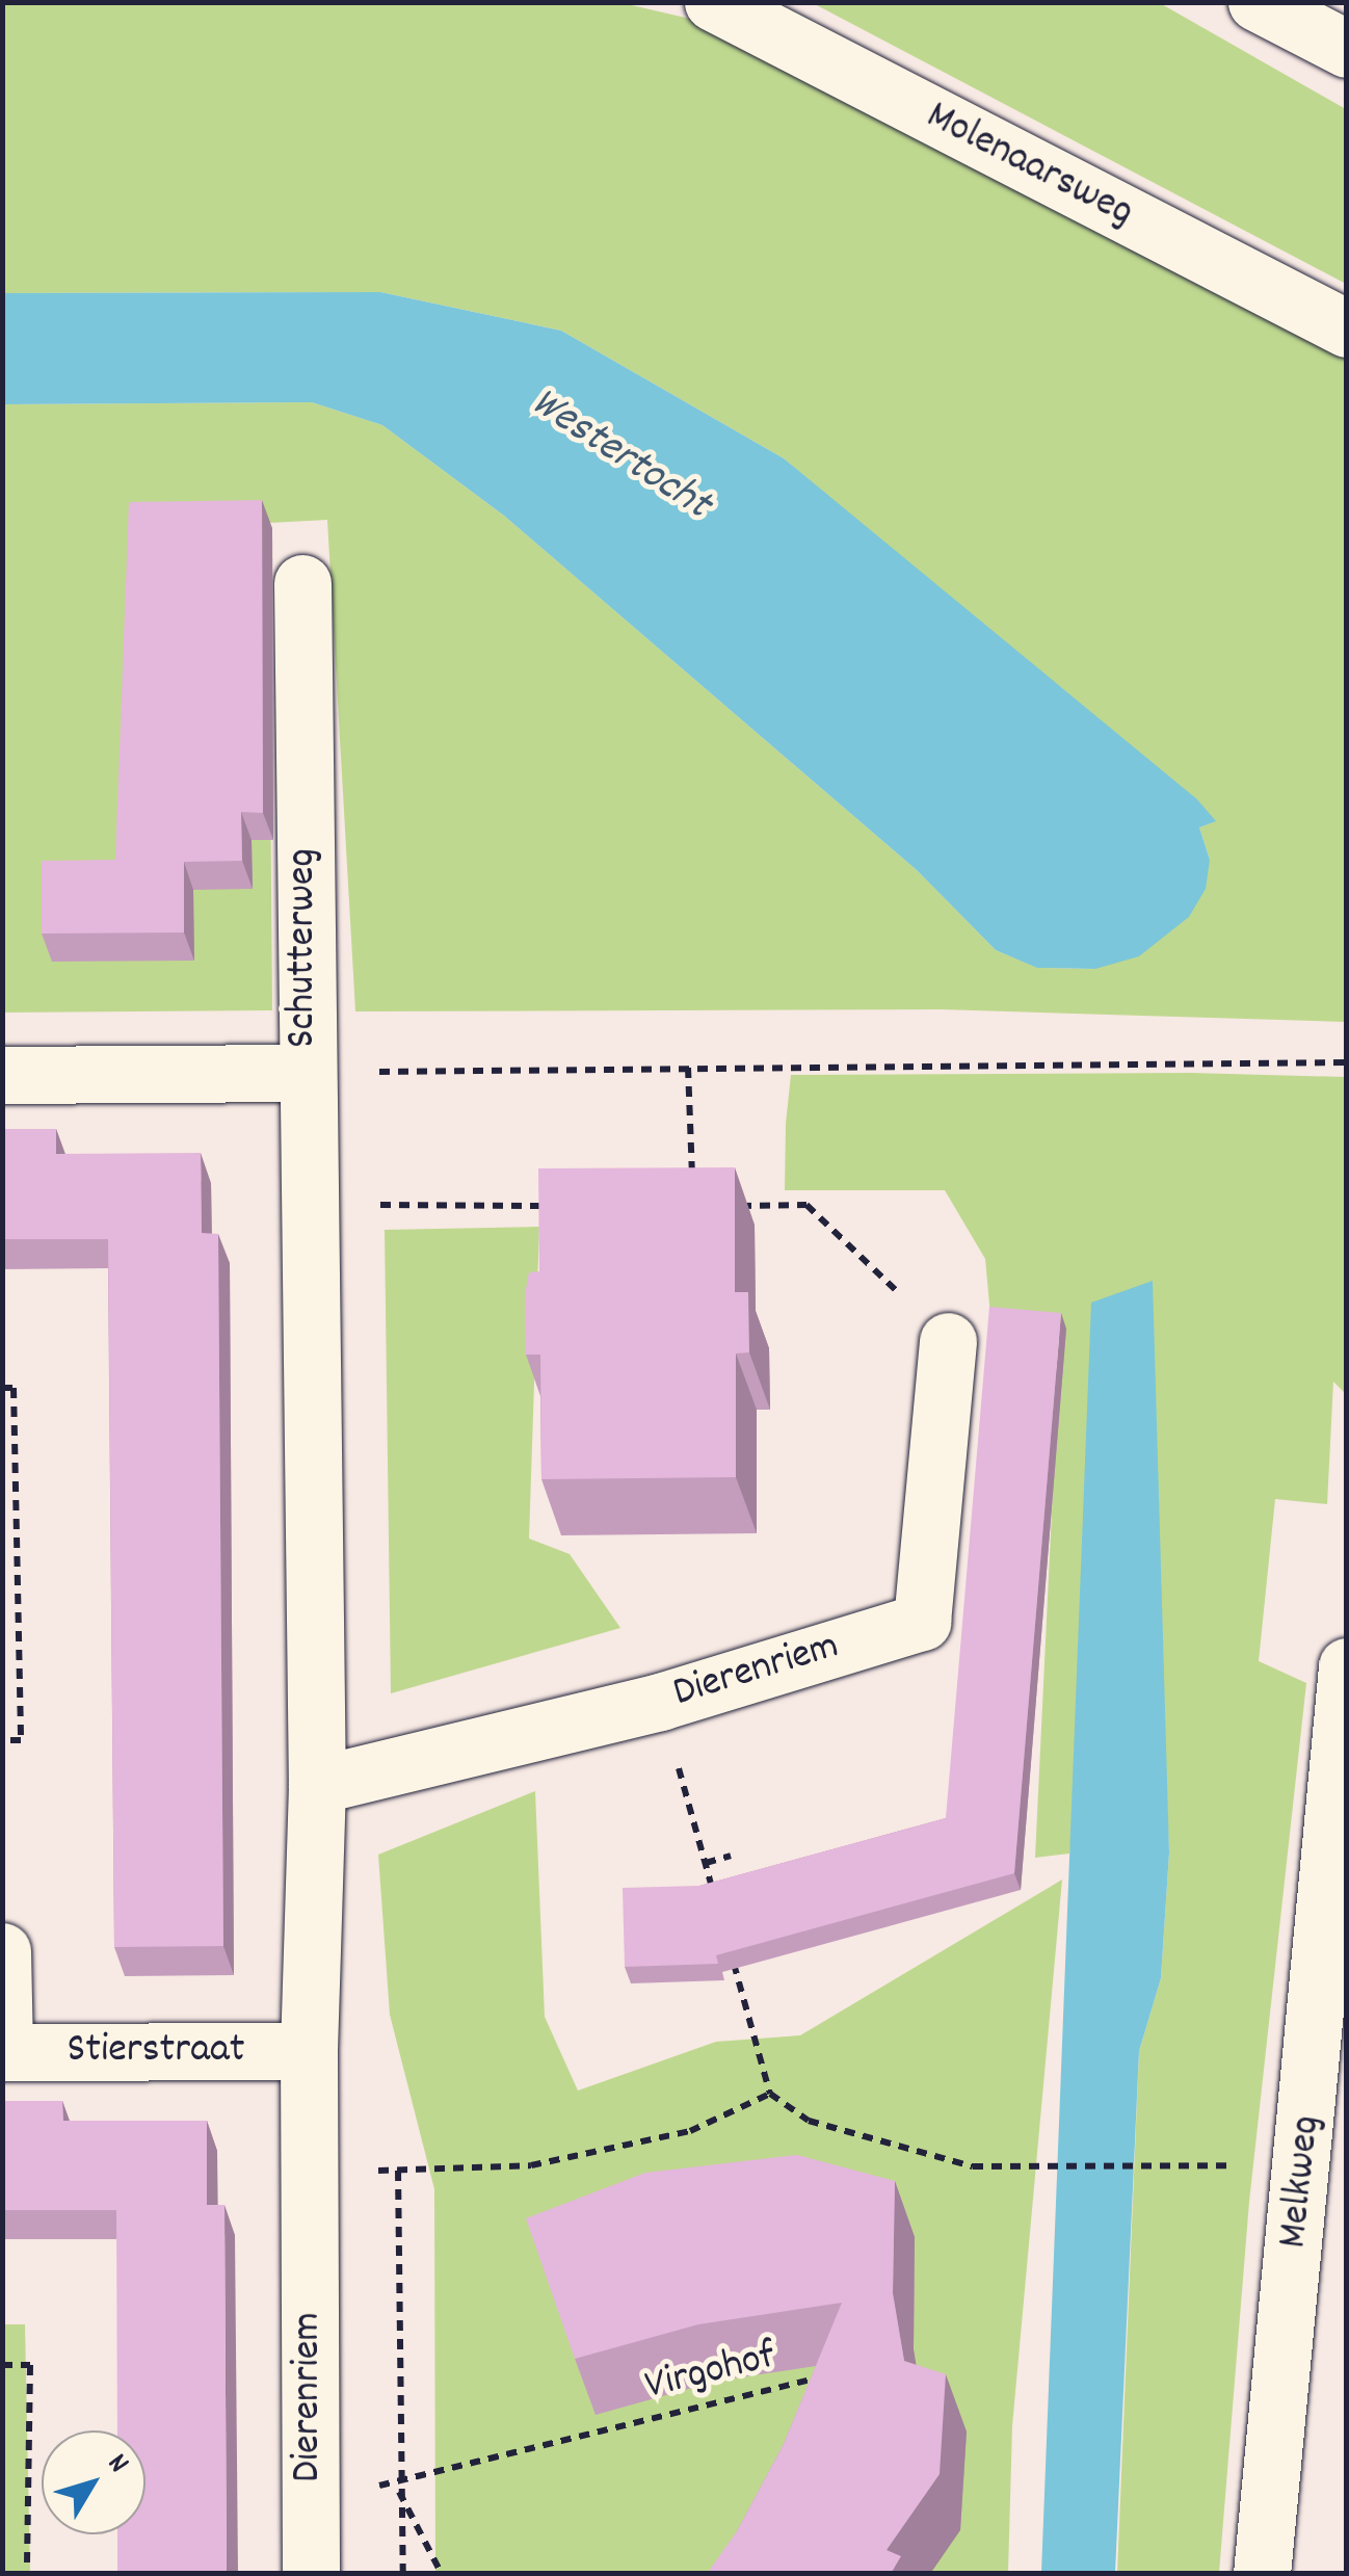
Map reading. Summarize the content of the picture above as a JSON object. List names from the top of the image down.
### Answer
{
  "streets": {
    "street": [
      "Molenaarsweg",
      "Schutterweg",
      "Dierenriem",
      "Stierstraat",
      "Melkweg"
    ],
    "path": ["Virgohof"]
  },
  "crossings": [
    ["Schutterweg", "Dierenriem"],
    ["Dierenriem", "Stierstraat"],
    ["Dierenriem", "Virgohof"]
  ],
  "water": ["Westertocht"],
  "north": "top right"
}
